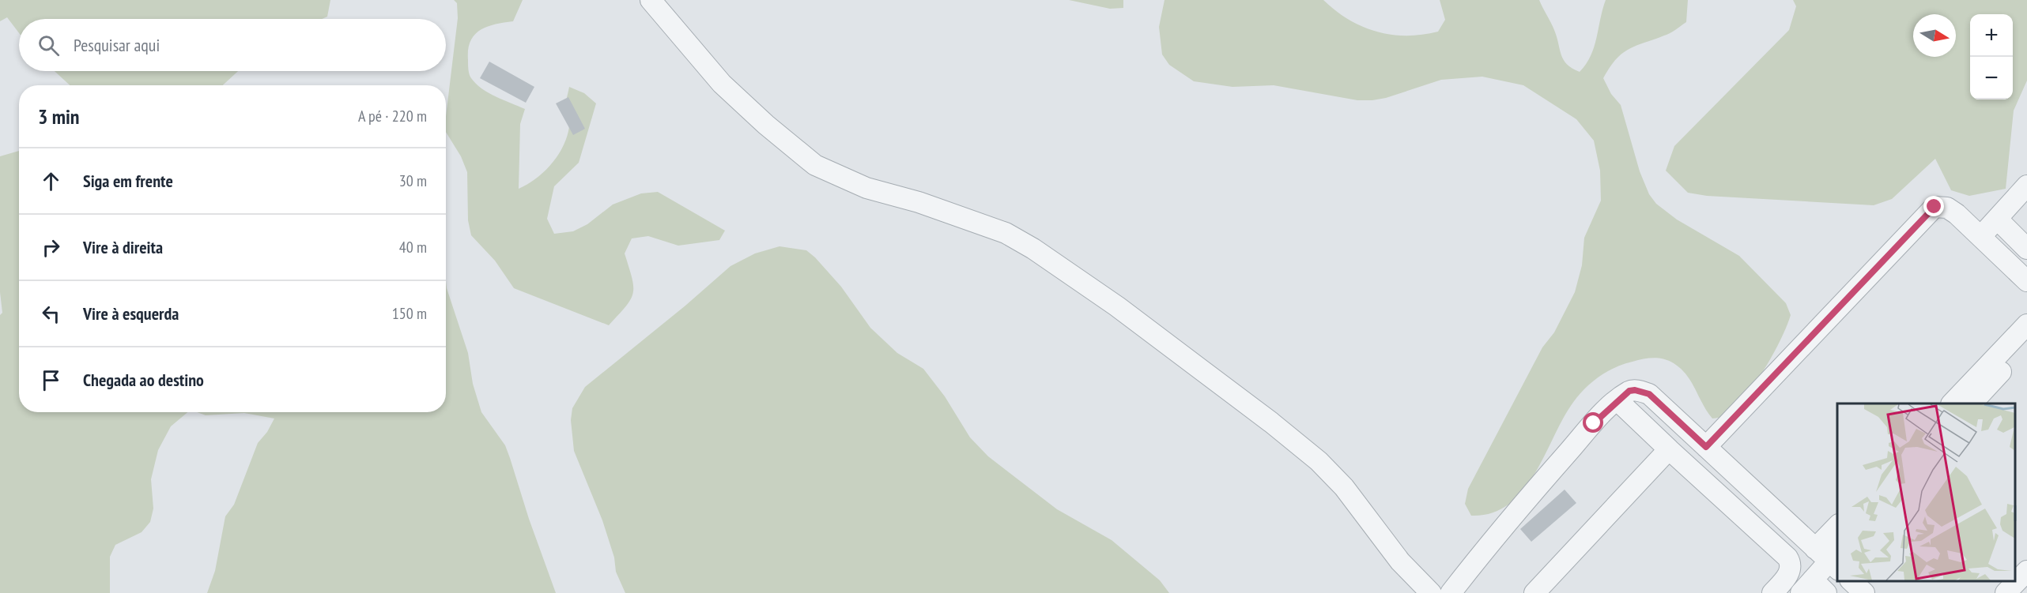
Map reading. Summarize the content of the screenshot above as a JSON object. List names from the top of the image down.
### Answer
{
  "north": "right",
  "page": {
    "map_buttons": ["+", "−"],
    "search": "Pesquisar aqui",
    "heading": ["3 min", "A pé · 220 m"],
    "list": [
      ["Siga em frente", "30 m"],
      ["Vire à direita", "40 m"],
      ["Vire à esquerda", "150 m"],
      "Chegada ao destino"
    ]
  }
}
